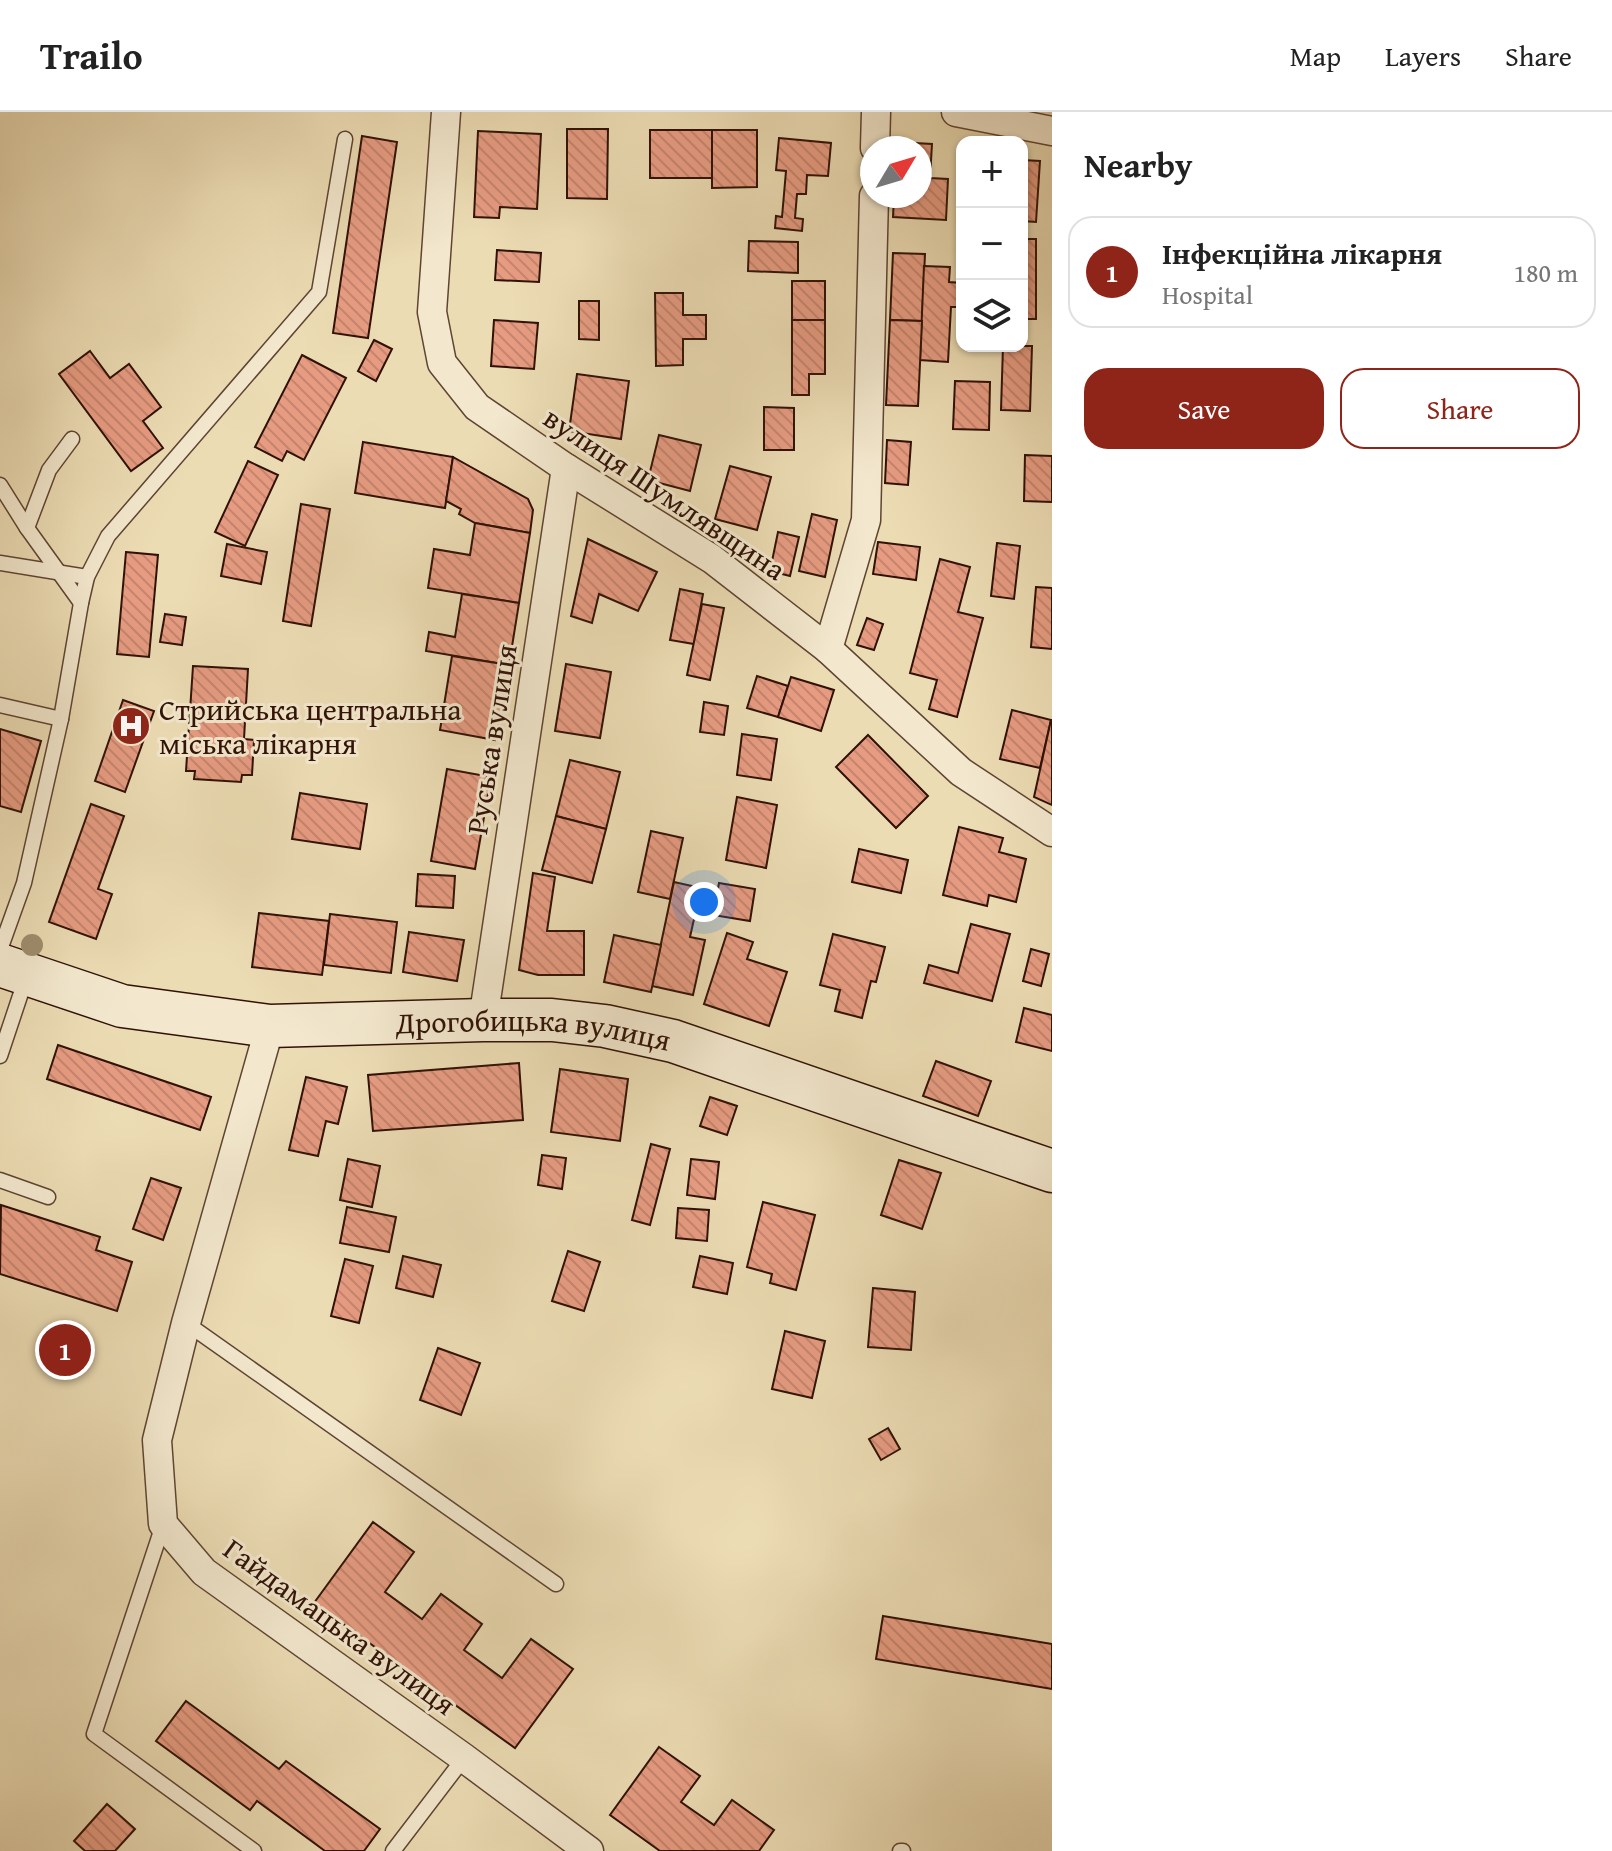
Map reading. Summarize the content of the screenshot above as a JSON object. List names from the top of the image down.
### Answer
{
  "streets": {
    "main road": ["Дрогобицька вулиця"],
    "street": ["вулиця Шумлявщина", "Руська вулиця", "Гайдамацька вулиця"]
  },
  "crossings": [
    ["вулиця Шумлявщина", "Руська вулиця"],
    ["Руська вулиця", "Дрогобицька вулиця"]
  ],
  "places": {
    "hospital": ["Стрийська центральна міська лікарня"]
  },
  "north": "top right",
  "page": {
    "header": "Trailo",
    "nav": ["Map", "Layers", "Share"],
    "heading": "Nearby",
    "map_buttons": ["+", "−"],
    "list": [
      {
        "mark": "1",
        "name": "Інфекційна лікарня",
        "note": "Hospital",
        "value": "180 m"
      }
    ],
    "buttons": ["Save", "Share"],
    "pins": "1"
  }
}
